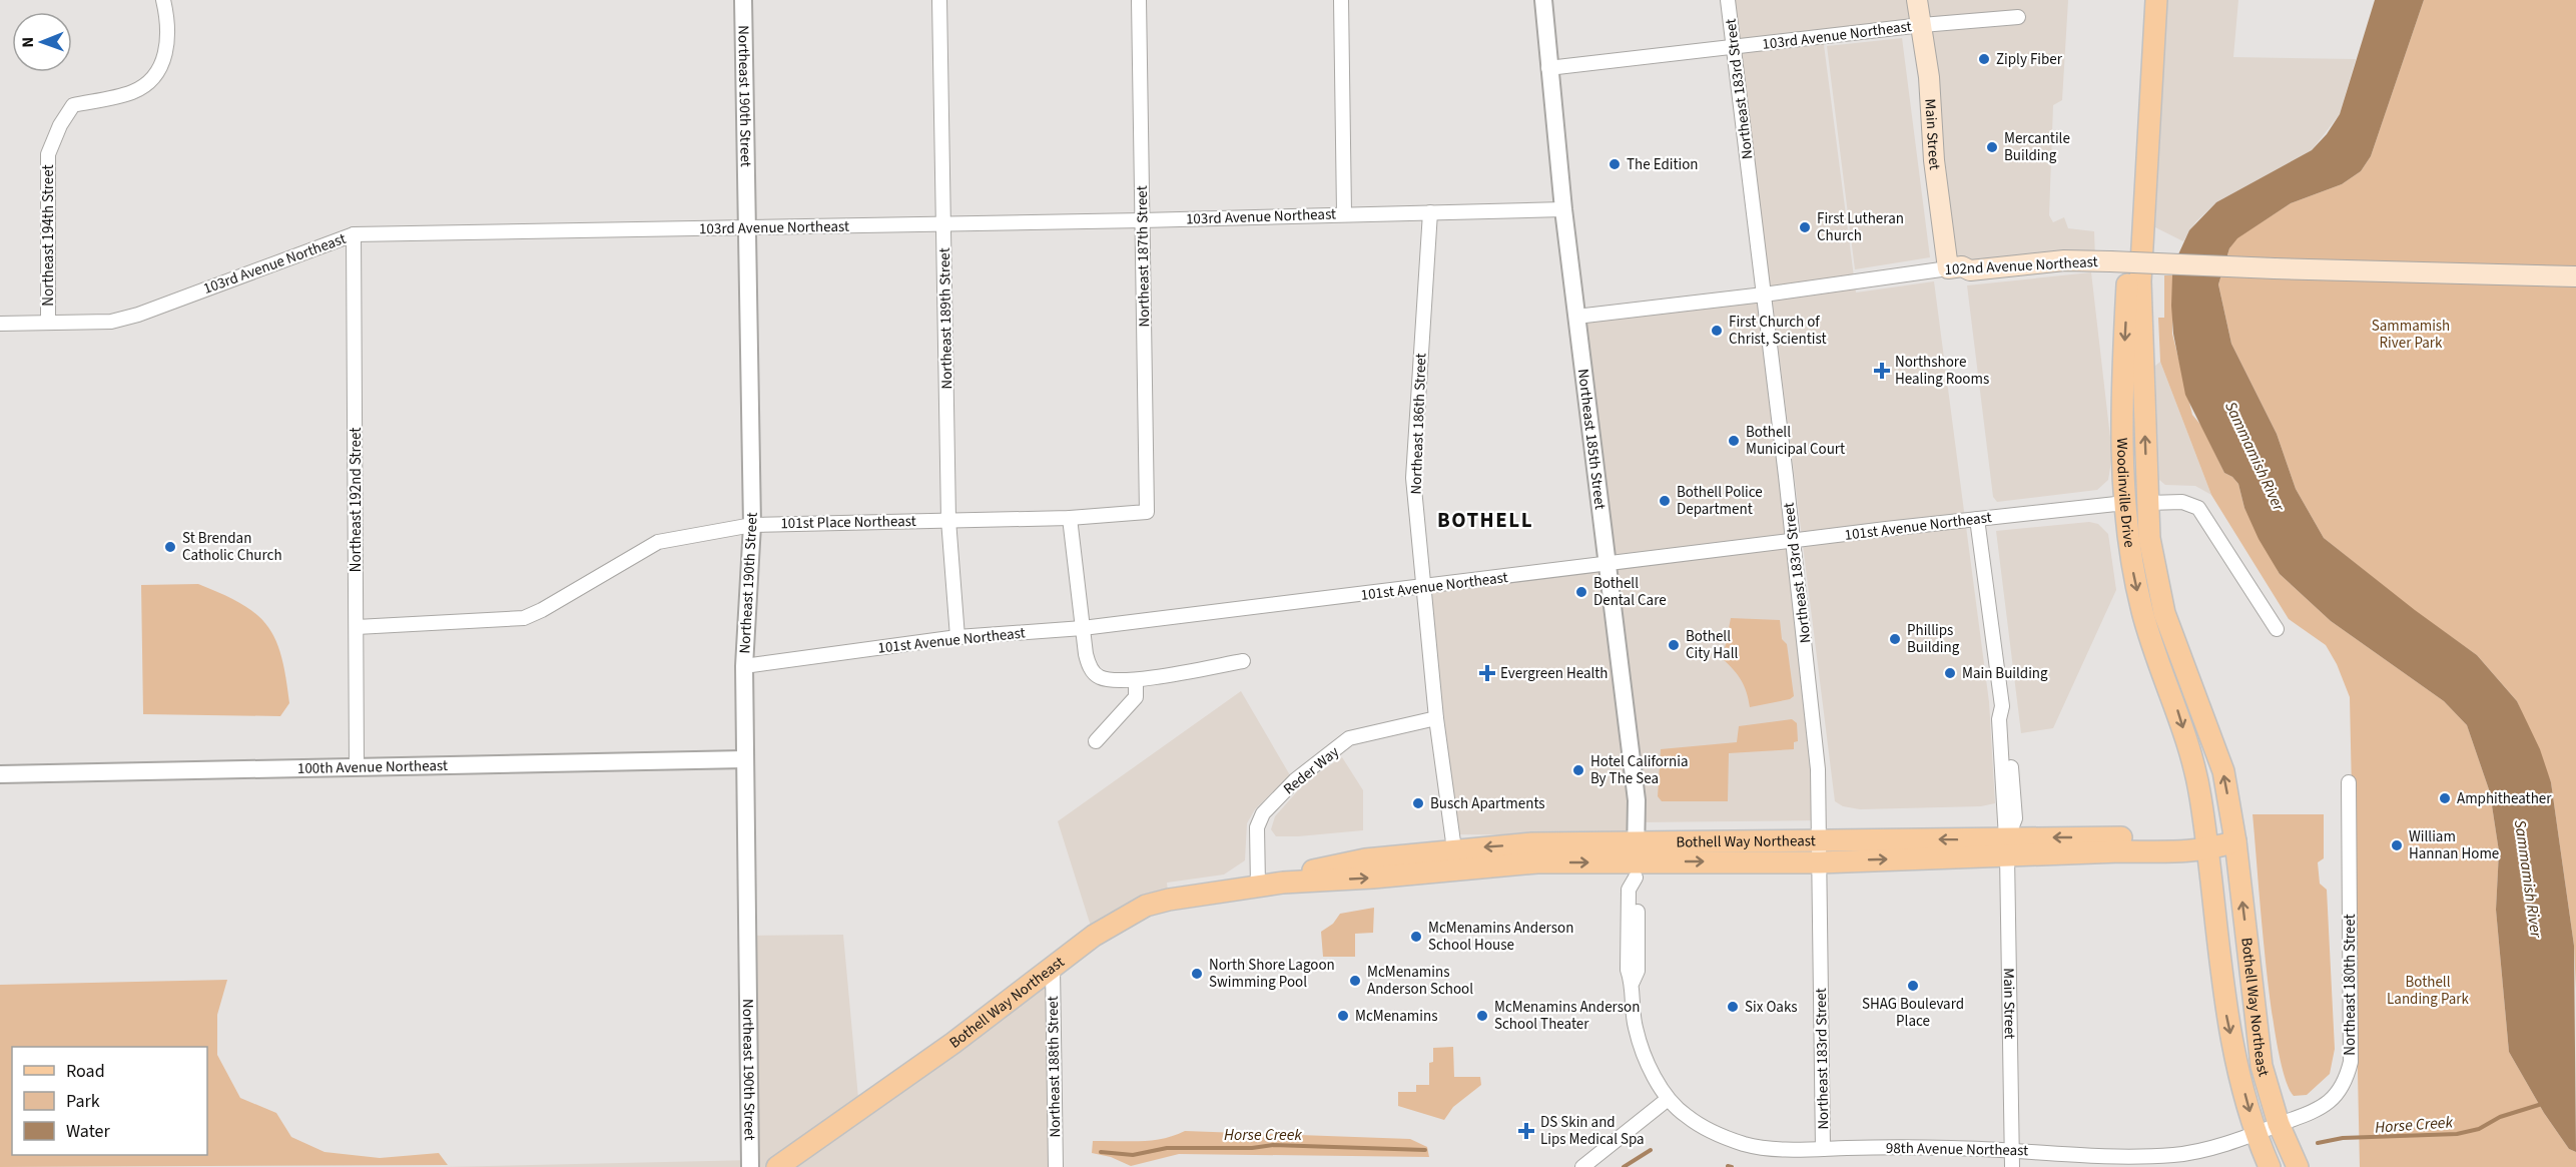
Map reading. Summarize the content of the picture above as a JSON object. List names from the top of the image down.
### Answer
{
  "streets": {
    "main road": [
      "Main Street",
      "102nd Avenue Northeast",
      "Woodinville Drive",
      "Bothell Way Northeast"
    ],
    "street": [
      "103rd Avenue Northeast",
      "Northeast 183rd Street",
      "Northeast 190th Street",
      "Northeast 194th Street",
      "Northeast 187th Street",
      "Northeast 189th Street",
      "Northeast 186th Street",
      "Northeast 185th Street",
      "Northeast 192nd Street",
      "101st Place Northeast",
      "101st Avenue Northeast",
      "100th Avenue Northeast",
      "Reder Way",
      "Northeast 180th Street",
      "Northeast 188th Street",
      "98th Avenue Northeast"
    ]
  },
  "crossings": [
    ["103rd Avenue Northeast", "Northeast 183rd Street"],
    ["103rd Avenue Northeast", "Northeast 190th Street"],
    ["103rd Avenue Northeast", "Main Street"],
    ["103rd Avenue Northeast", "Northeast 194th Street"],
    ["103rd Avenue Northeast", "Northeast 187th Street"],
    ["103rd Avenue Northeast", "Northeast 189th Street"],
    ["103rd Avenue Northeast", "Northeast 186th Street"],
    ["103rd Avenue Northeast", "Northeast 185th Street"],
    ["103rd Avenue Northeast", "Northeast 192nd Street"],
    ["Northeast 183rd Street", "102nd Avenue Northeast"],
    ["Northeast 183rd Street", "101st Avenue Northeast"],
    ["Northeast 183rd Street", "Bothell Way Northeast"],
    ["Northeast 183rd Street", "98th Avenue Northeast"],
    ["Northeast 190th Street", "101st Place Northeast"],
    ["Northeast 190th Street", "101st Avenue Northeast"],
    ["Northeast 190th Street", "100th Avenue Northeast"],
    ["Main Street", "102nd Avenue Northeast"],
    ["Main Street", "101st Avenue Northeast"],
    ["Main Street", "Bothell Way Northeast"],
    ["Main Street", "98th Avenue Northeast"],
    ["Northeast 187th Street", "101st Place Northeast"],
    ["102nd Avenue Northeast", "Northeast 185th Street"],
    ["Northeast 189th Street", "101st Place Northeast"],
    ["Northeast 189th Street", "101st Avenue Northeast"],
    ["Northeast 186th Street", "101st Avenue Northeast"],
    ["Northeast 186th Street", "Reder Way"],
    ["Northeast 186th Street", "Bothell Way Northeast"],
    ["Northeast 185th Street", "101st Avenue Northeast"],
    ["Northeast 185th Street", "Bothell Way Northeast"],
    ["Northeast 185th Street", "98th Avenue Northeast"],
    ["Woodinville Drive", "101st Avenue Northeast"],
    ["Woodinville Drive", "Bothell Way Northeast"],
    ["Northeast 192nd Street", "101st Place Northeast"],
    ["Northeast 192nd Street", "100th Avenue Northeast"],
    ["Reder Way", "Bothell Way Northeast"],
    ["Bothell Way Northeast", "Northeast 180th Street"],
    ["Bothell Way Northeast", "Northeast 188th Street"],
    ["Bothell Way Northeast", "98th Avenue Northeast"],
    ["Northeast 180th Street", "98th Avenue Northeast"]
  ],
  "districts": ["BOTHELL"],
  "water": ["Sammamish River", "Horse Creek"],
  "parks": ["Sammamish River Park", "Bothell Landing Park"],
  "places": {
    "other": [
      "Ziply Fiber",
      "Mercantile Building",
      "The Edition",
      "First Lutheran Church",
      "First Church of Christ, Scientist",
      "Bothell Municipal Court",
      "Bothell Police Department",
      "St Brendan Catholic Church",
      "Bothell Dental Care",
      "Phillips Building",
      "Bothell City Hall",
      "Main Building",
      "Hotel California By The Sea",
      "Amphitheather",
      "Busch Apartments",
      "William Hannan Home",
      "McMenamins Anderson School House",
      "North Shore Lagoon Swimming Pool",
      "McMenamins Anderson School",
      "SHAG Boulevard Place",
      "Six Oaks",
      "McMenamins",
      "McMenamins Anderson School Theater"
    ],
    "health": ["Northshore Healing Rooms", "Evergreen Health", "DS Skin and Lips Medical Spa"]
  },
  "legend": ["Road", "Park", "Water"],
  "north": "left"
}
